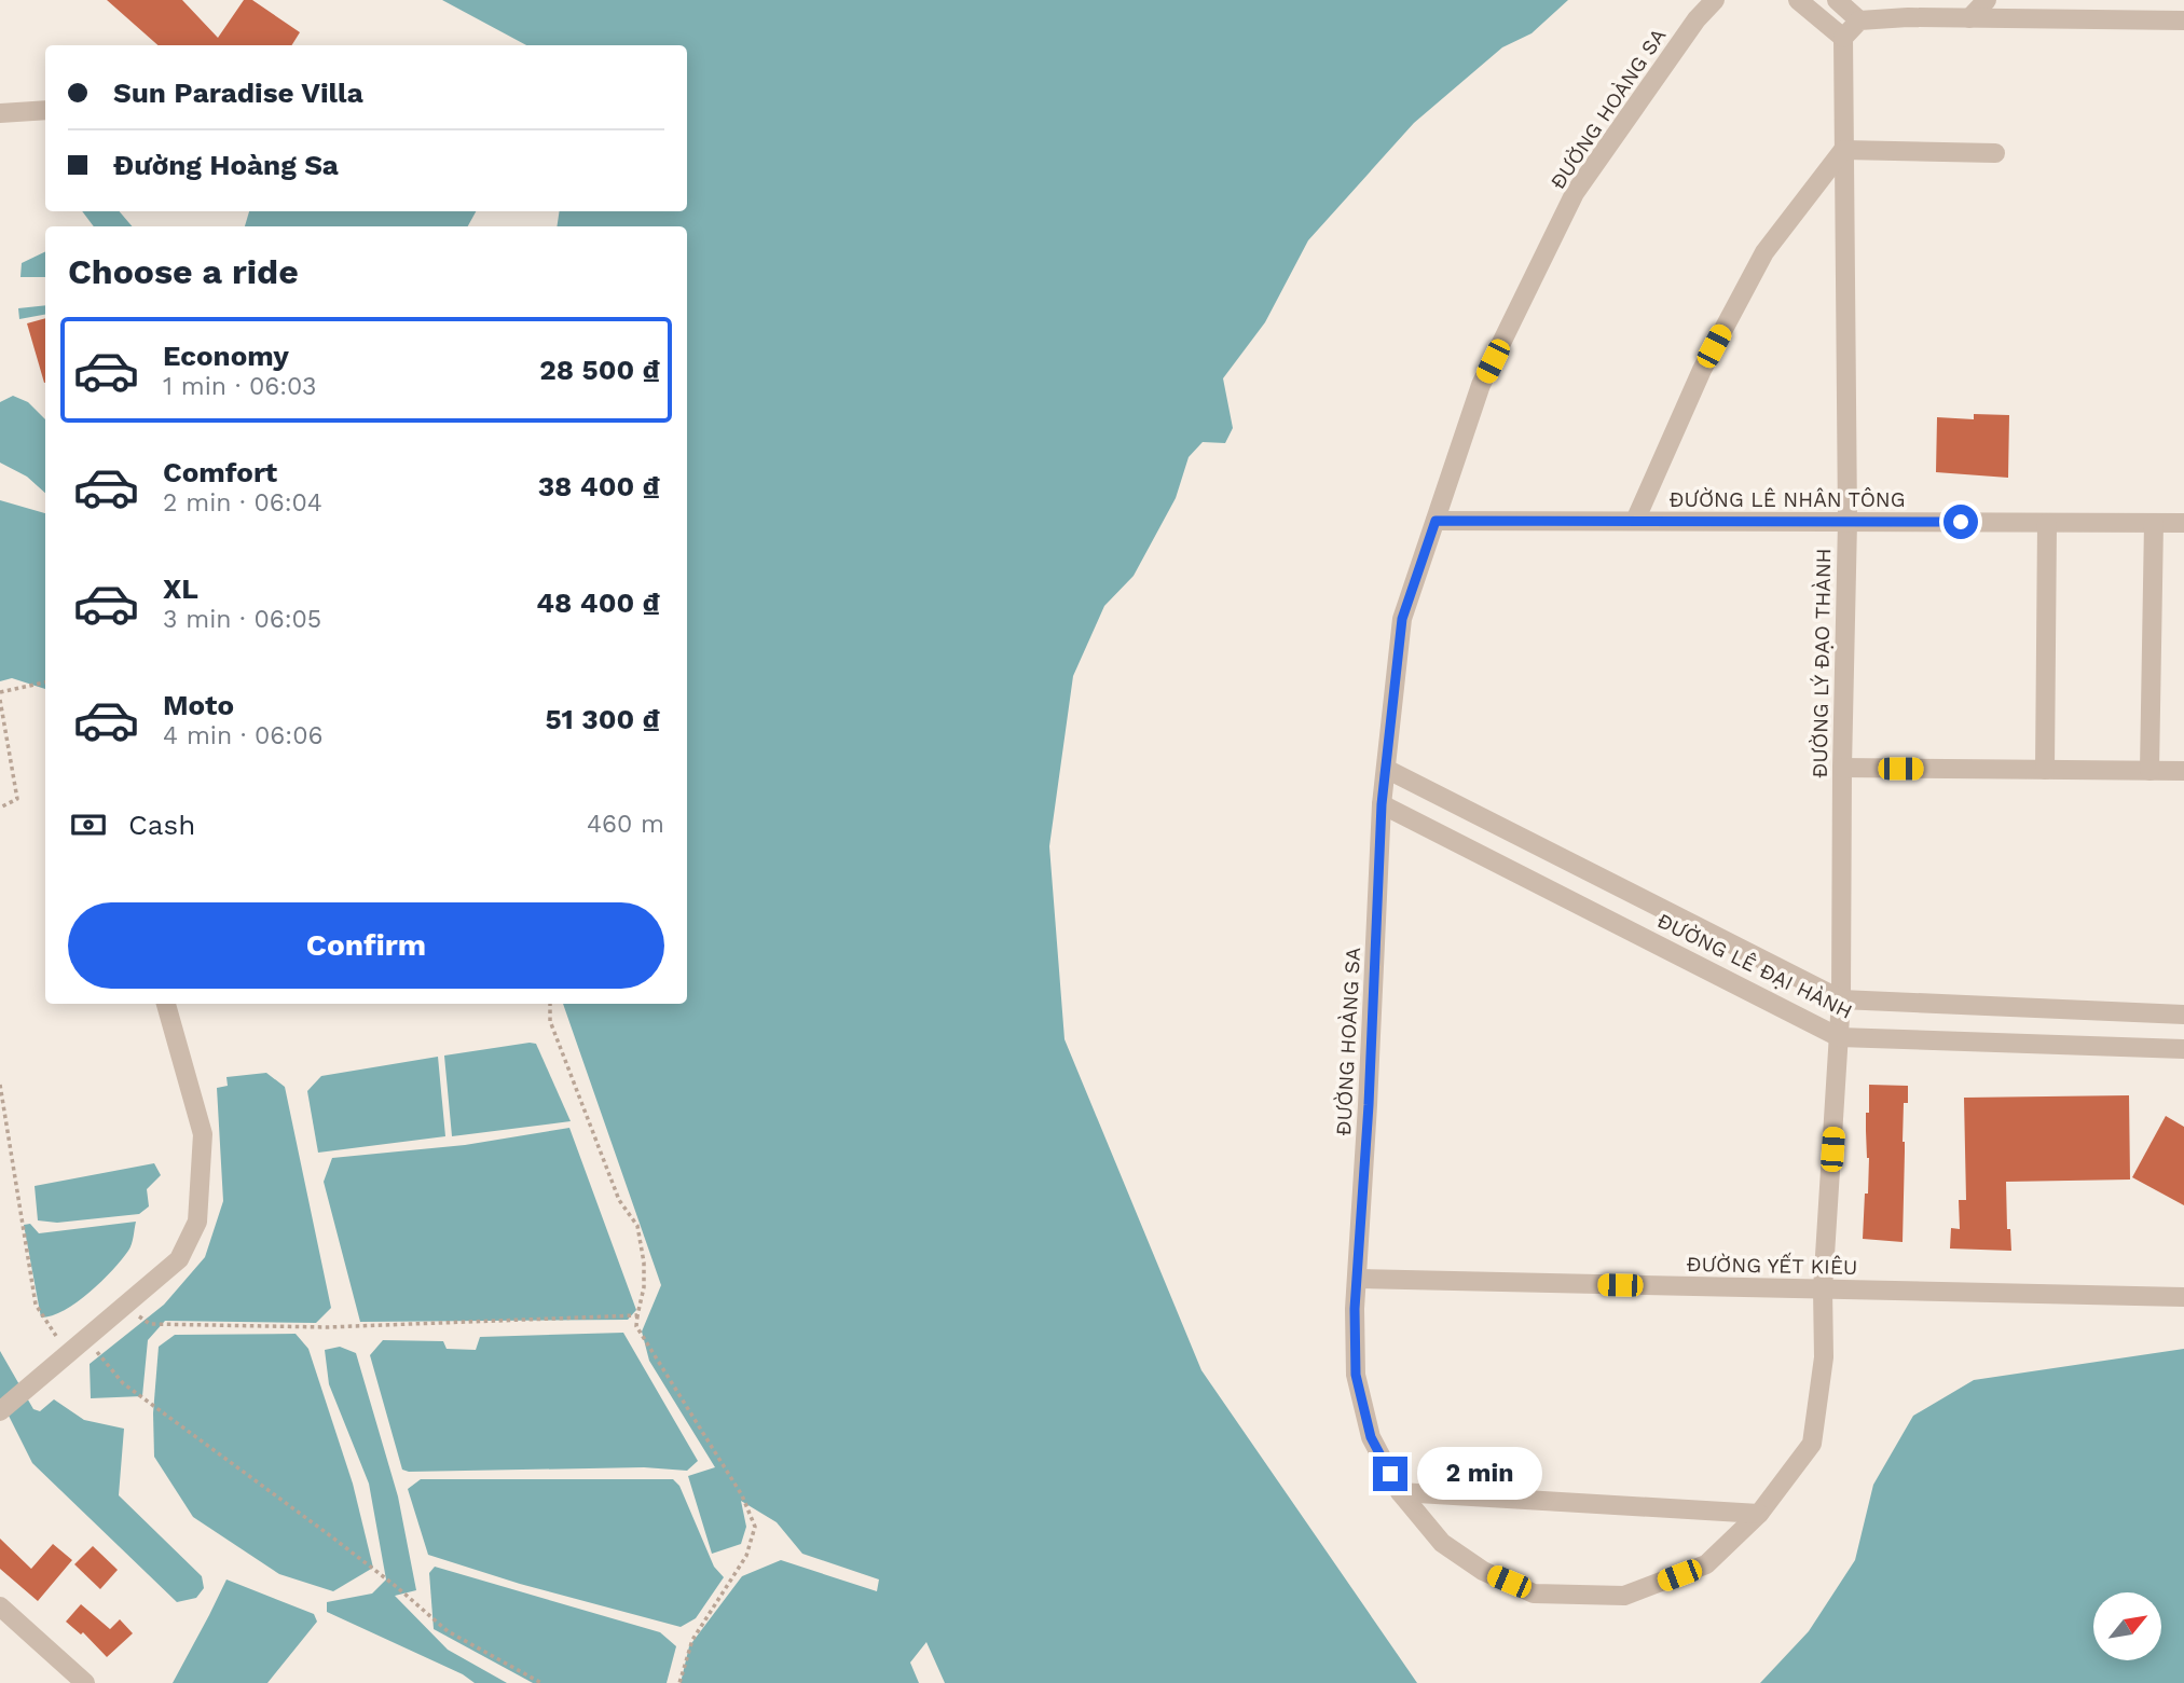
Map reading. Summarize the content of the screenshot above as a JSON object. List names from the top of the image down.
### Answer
{
  "streets": {
    "street": [
      "ĐƯỜNG HOÀNG SA",
      "ĐƯỜNG LÊ NHÂN TÔNG",
      "ĐƯỜNG LÝ ĐẠO THÀNH",
      "ĐƯỜNG LÊ ĐẠI HÀNH",
      "ĐƯỜNG YẾT KIÊU"
    ]
  },
  "crossings": [
    ["ĐƯỜNG HOÀNG SA", "ĐƯỜNG LÊ NHÂN TÔNG"],
    ["ĐƯỜNG HOÀNG SA", "ĐƯỜNG LÝ ĐẠO THÀNH"],
    ["ĐƯỜNG HOÀNG SA", "ĐƯỜNG LÊ ĐẠI HÀNH"],
    ["ĐƯỜNG HOÀNG SA", "ĐƯỜNG YẾT KIÊU"],
    ["ĐƯỜNG LÊ NHÂN TÔNG", "ĐƯỜNG LÝ ĐẠO THÀNH"],
    ["ĐƯỜNG LÝ ĐẠO THÀNH", "ĐƯỜNG LÊ ĐẠI HÀNH"],
    ["ĐƯỜNG LÝ ĐẠO THÀNH", "ĐƯỜNG YẾT KIÊU"]
  ],
  "north": "top right",
  "page": {
    "banner": ["Sun Paradise Villa", "Đường Hoàng Sa"],
    "heading": "Choose a ride",
    "list": [
      {
        "name": "Economy",
        "note": "1 min · 06:03",
        "value": "28 500 ₫"
      },
      {
        "name": "Comfort",
        "note": "2 min · 06:04",
        "value": "38 400 ₫"
      },
      {
        "name": "XL",
        "note": "3 min · 06:05",
        "value": "48 400 ₫"
      },
      {
        "name": "Moto",
        "note": "4 min · 06:06",
        "value": "51 300 ₫"
      }
    ],
    "pay": ["Cash", "460 m"],
    "buttons": "Confirm",
    "bubble": "2 min"
  }
}
